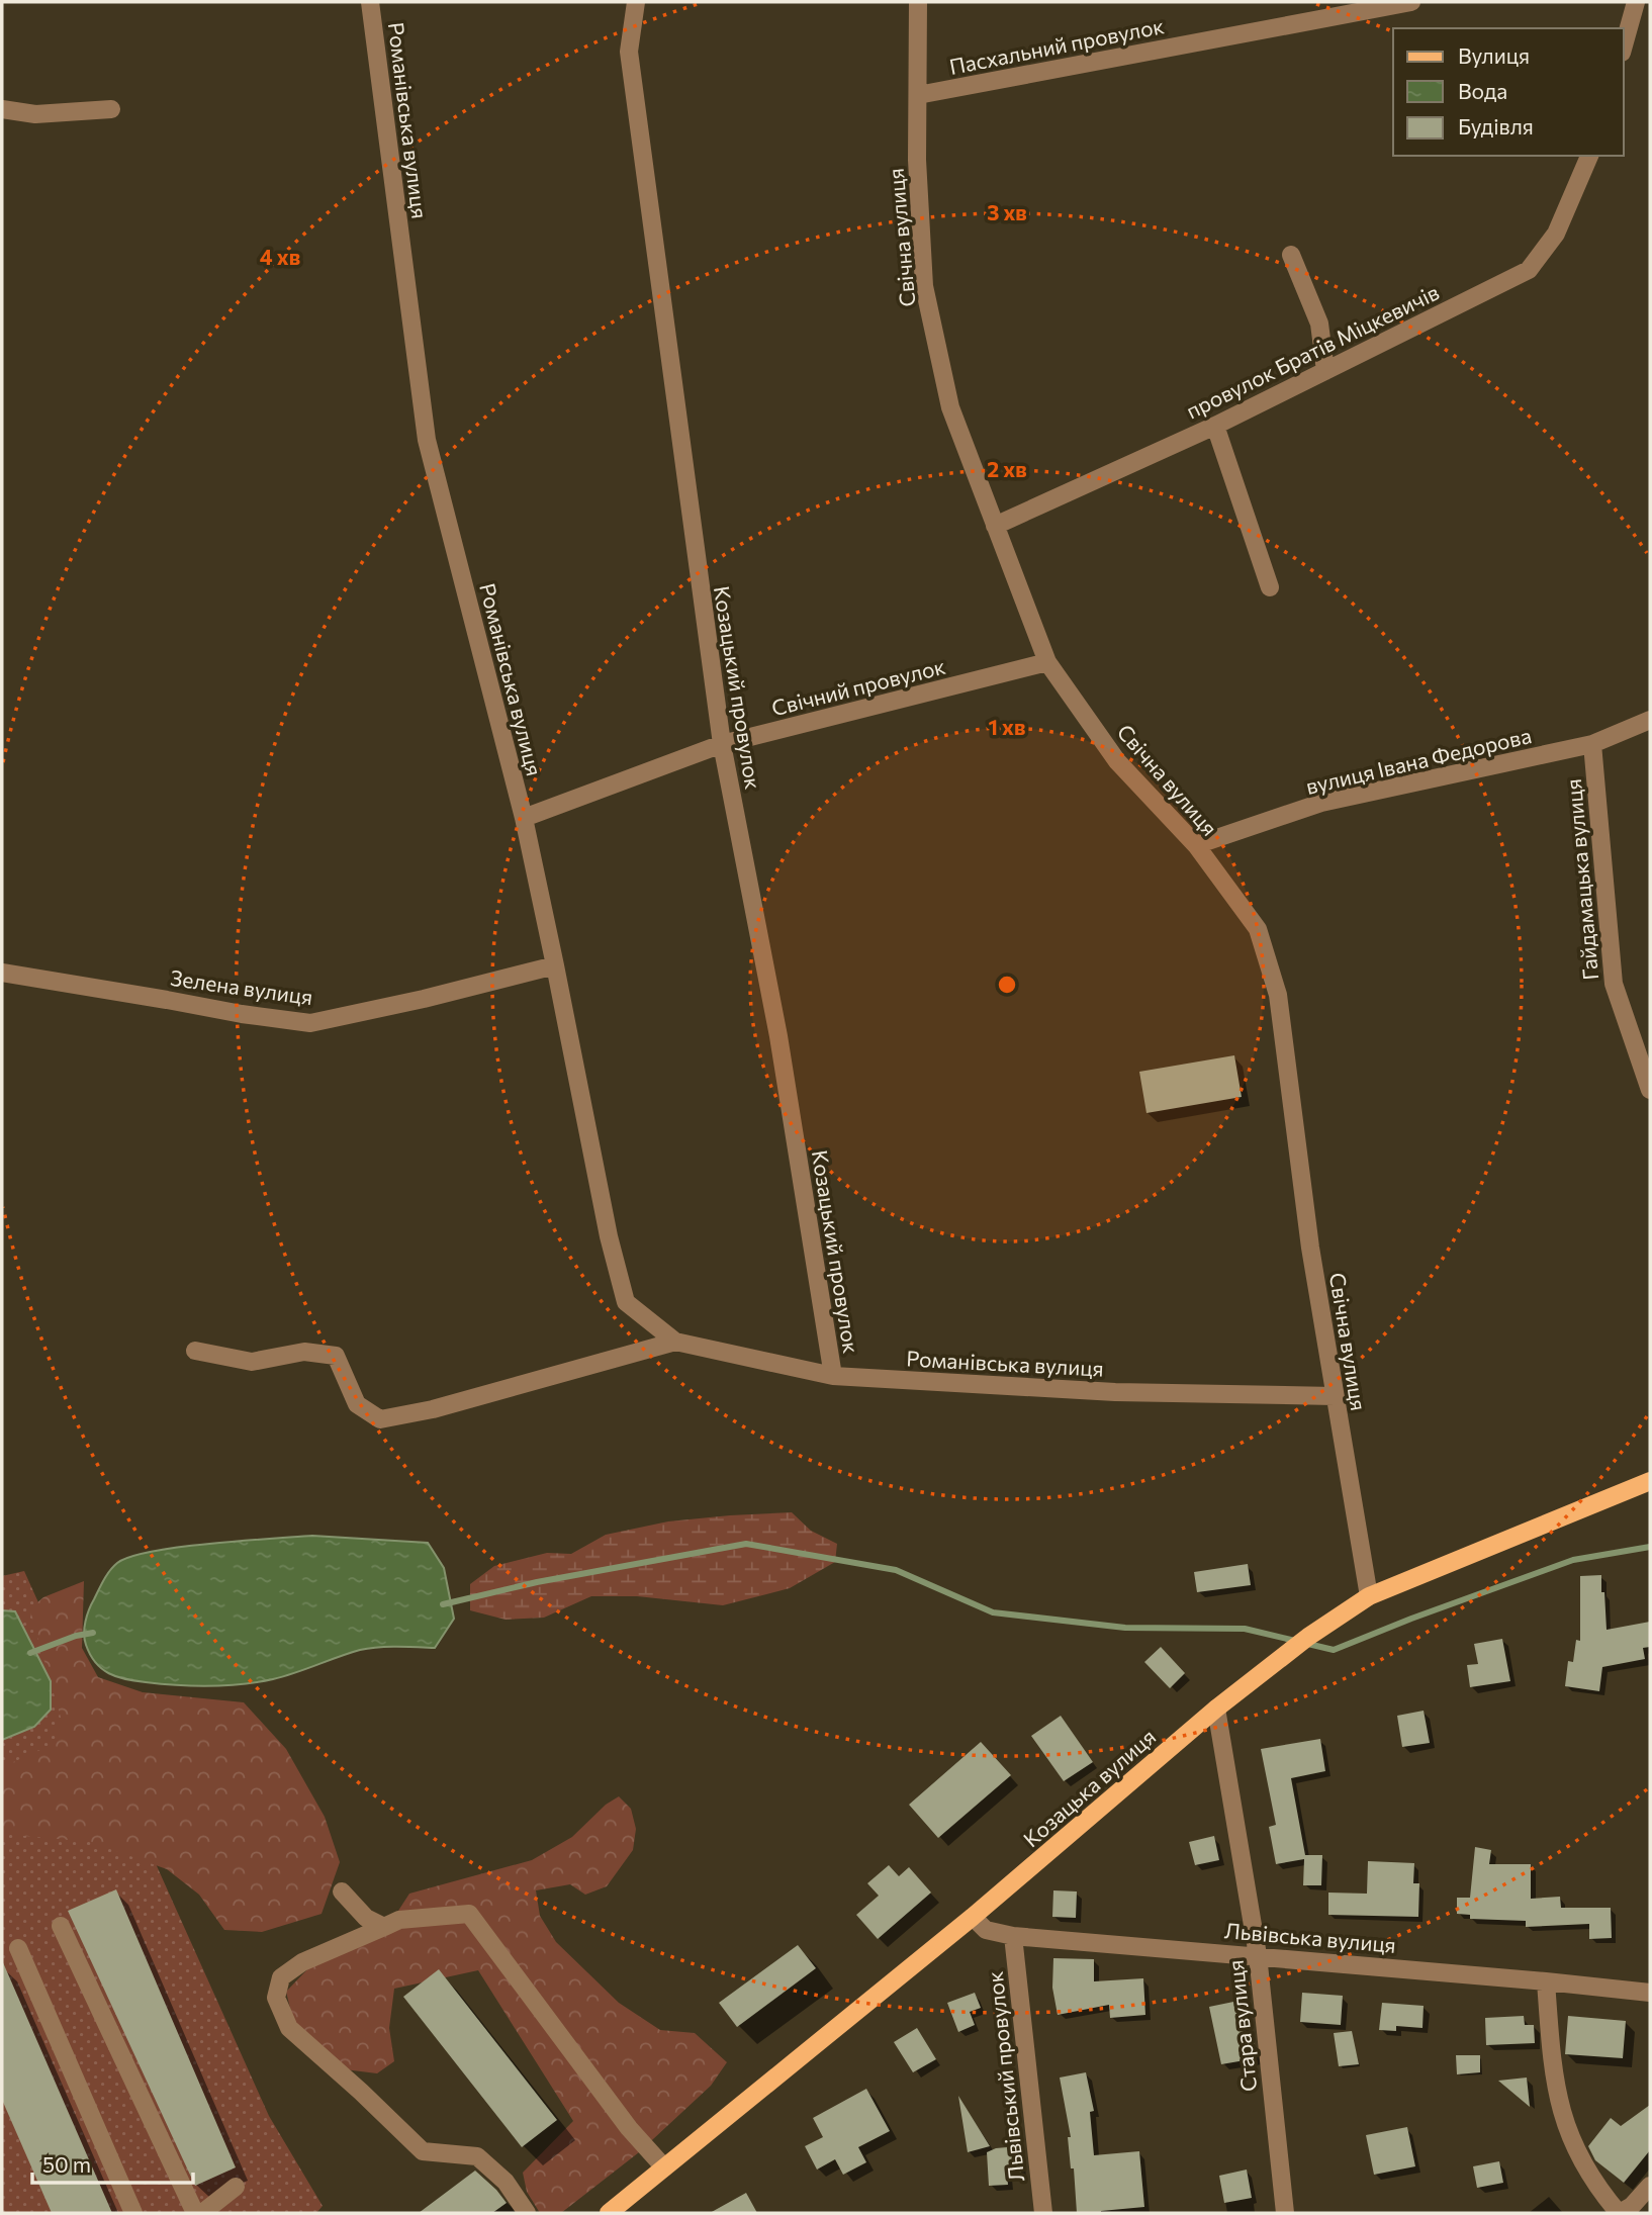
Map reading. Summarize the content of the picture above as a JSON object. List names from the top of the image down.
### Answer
{
  "streets": {
    "main road": ["Козацька вулиця"],
    "street": [
      "Пасхальний провулок",
      "Романівська вулиця",
      "Свічна вулиця",
      "провулок Братів Міцкевичів",
      "Свічний провулок",
      "Козацький провулок",
      "вулиця Івана Федорова",
      "Гайдамацька вулиця",
      "Зелена вулиця",
      "Львівська вулиця",
      "Стара вулиця",
      "Львівський провулок"
    ]
  },
  "crossings": [
    ["Пасхальний провулок", "Свічна вулиця"],
    ["Романівська вулиця", "Свічна вулиця"],
    ["Романівська вулиця", "Свічний провулок"],
    ["Романівська вулиця", "Козацький провулок"],
    ["Романівська вулиця", "Зелена вулиця"],
    ["Свічна вулиця", "провулок Братів Міцкевичів"],
    ["Свічна вулиця", "Свічний провулок"],
    ["Свічна вулиця", "вулиця Івана Федорова"],
    ["Свічна вулиця", "Козацька вулиця"],
    ["Свічний провулок", "Козацький провулок"],
    ["вулиця Івана Федорова", "Гайдамацька вулиця"],
    ["Козацька вулиця", "Львівська вулиця"],
    ["Козацька вулиця", "Стара вулиця"],
    ["Львівська вулиця", "Стара вулиця"],
    ["Львівська вулиця", "Львівський провулок"]
  ],
  "legend": ["Вулиця", "Вода", "Будівля"],
  "scale_bar": "50 m",
  "rings": [
    "3 хв",
    "4 хв",
    "2 хв",
    "1 хв"
  ]
}
